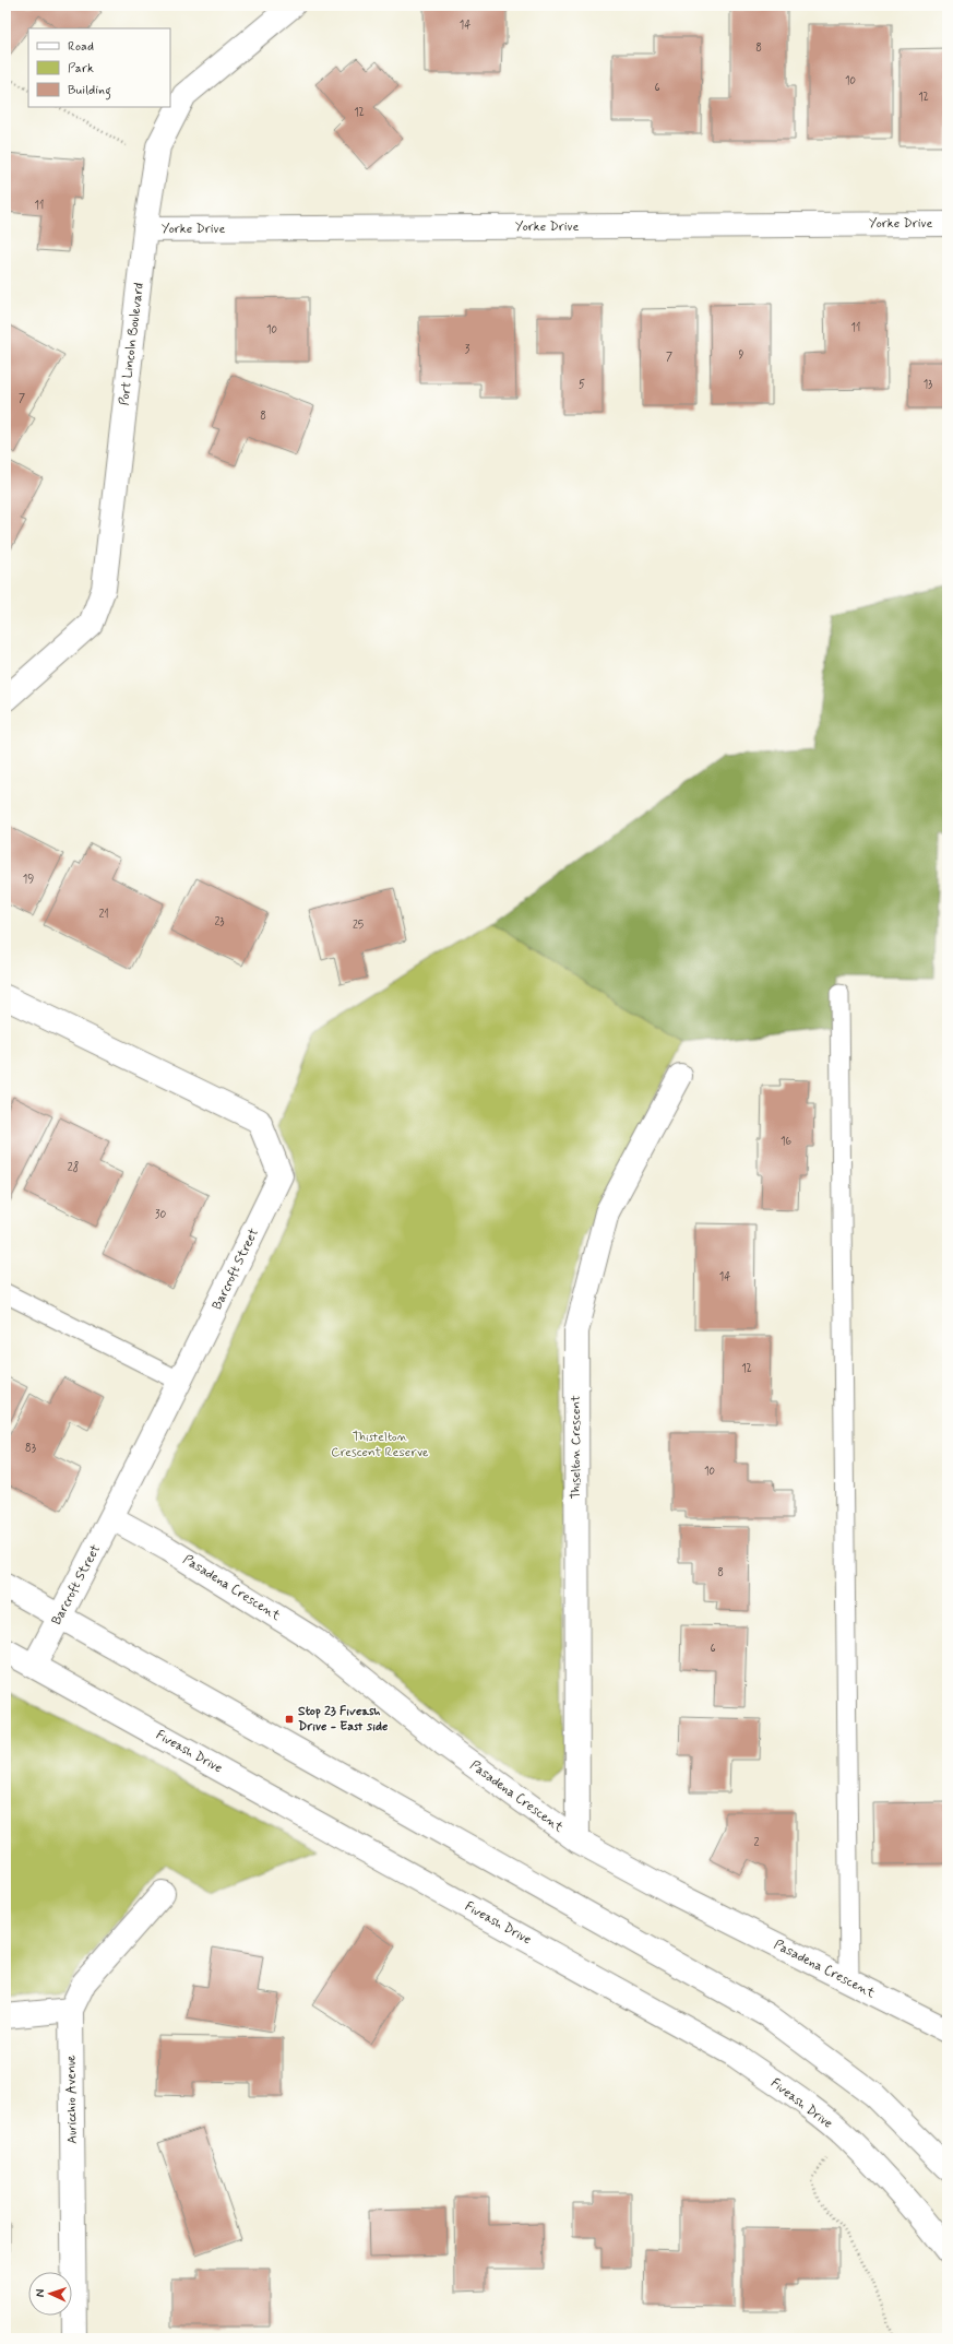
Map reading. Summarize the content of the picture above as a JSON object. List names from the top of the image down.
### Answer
{
  "streets": {
    "street": [
      "Yorke Drive",
      "Port Lincoln Boulevard",
      "Barcroft Street",
      "Thiselton Crescent",
      "Pasadena Crescent",
      "Fiveash Drive",
      "Auricchio Avenue"
    ]
  },
  "crossings": [
    ["Yorke Drive", "Port Lincoln Boulevard"],
    ["Barcroft Street", "Pasadena Crescent"],
    ["Barcroft Street", "Fiveash Drive"],
    ["Thiselton Crescent", "Pasadena Crescent"]
  ],
  "parks": ["Thistelton Crescent Reserve"],
  "places": {
    "transit": ["Stop 23 Fiveash Drive - East side"]
  },
  "house_numbers": [
    "14",
    "8",
    "10",
    "6",
    "12",
    "12",
    "11",
    "11",
    "10",
    "3",
    "9",
    "7",
    "5",
    "13",
    "7",
    "8",
    "19",
    "21",
    "23",
    "25",
    "16",
    "28",
    "30",
    "14",
    "12",
    "83",
    "10",
    "8",
    "6",
    "2"
  ],
  "legend": ["Road", "Park", "Building"],
  "north": "left"
}
